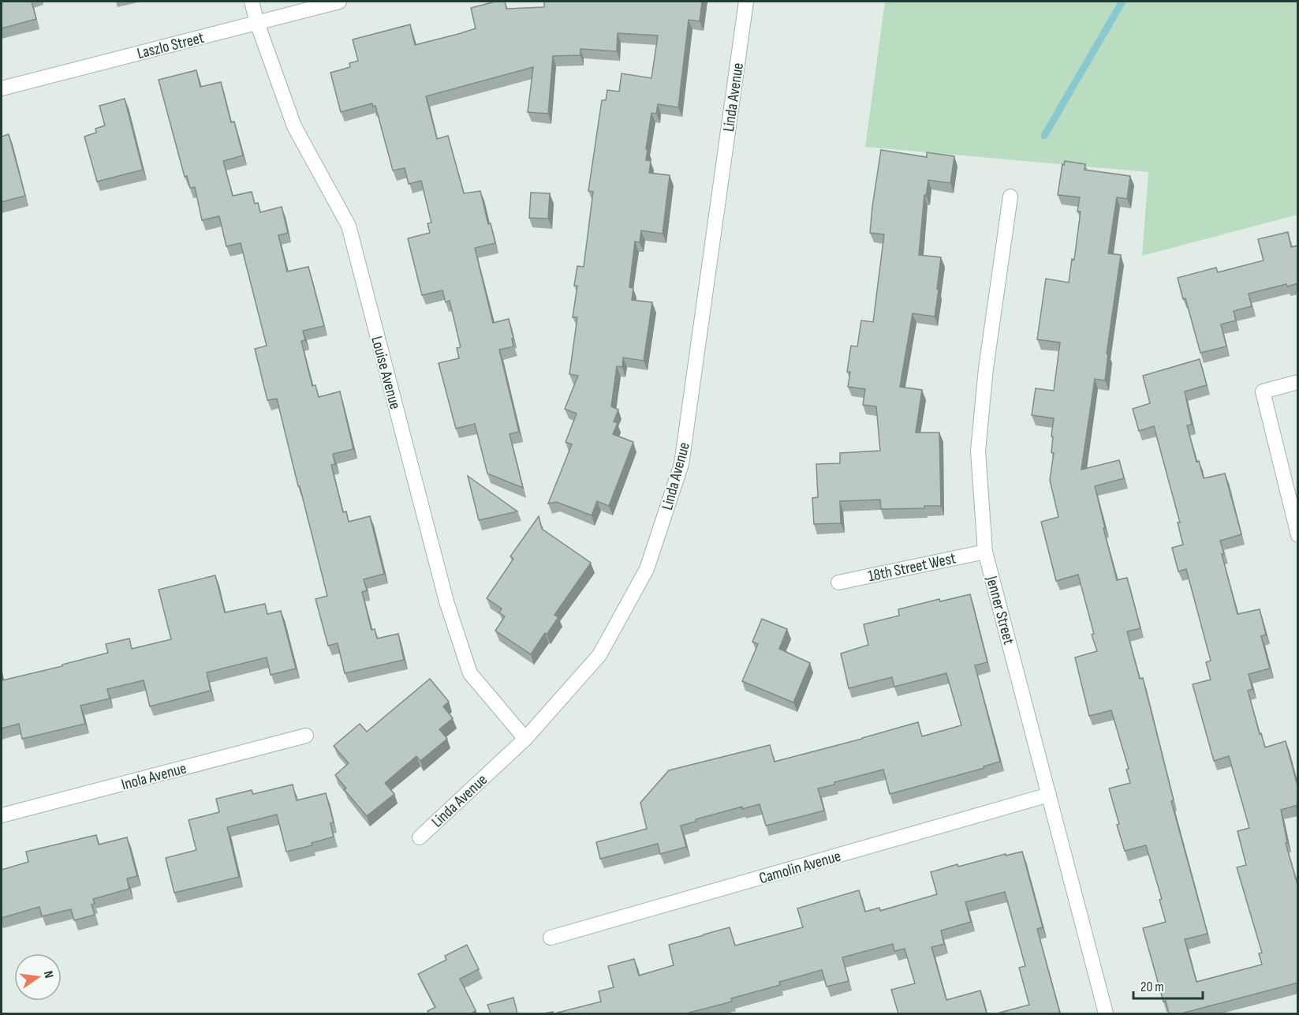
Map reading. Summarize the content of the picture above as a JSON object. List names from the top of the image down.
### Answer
{
  "streets": {
    "street": [
      "Laszlo Street",
      "Linda Avenue",
      "Louise Avenue",
      "18th Street West",
      "Jenner Street",
      "Inola Avenue",
      "Camolin Avenue"
    ]
  },
  "crossings": [
    ["Laszlo Street", "Louise Avenue"],
    ["Linda Avenue", "Louise Avenue"],
    ["18th Street West", "Jenner Street"],
    ["Jenner Street", "Camolin Avenue"]
  ],
  "scale_bar": "20 m",
  "north": "right"
}
